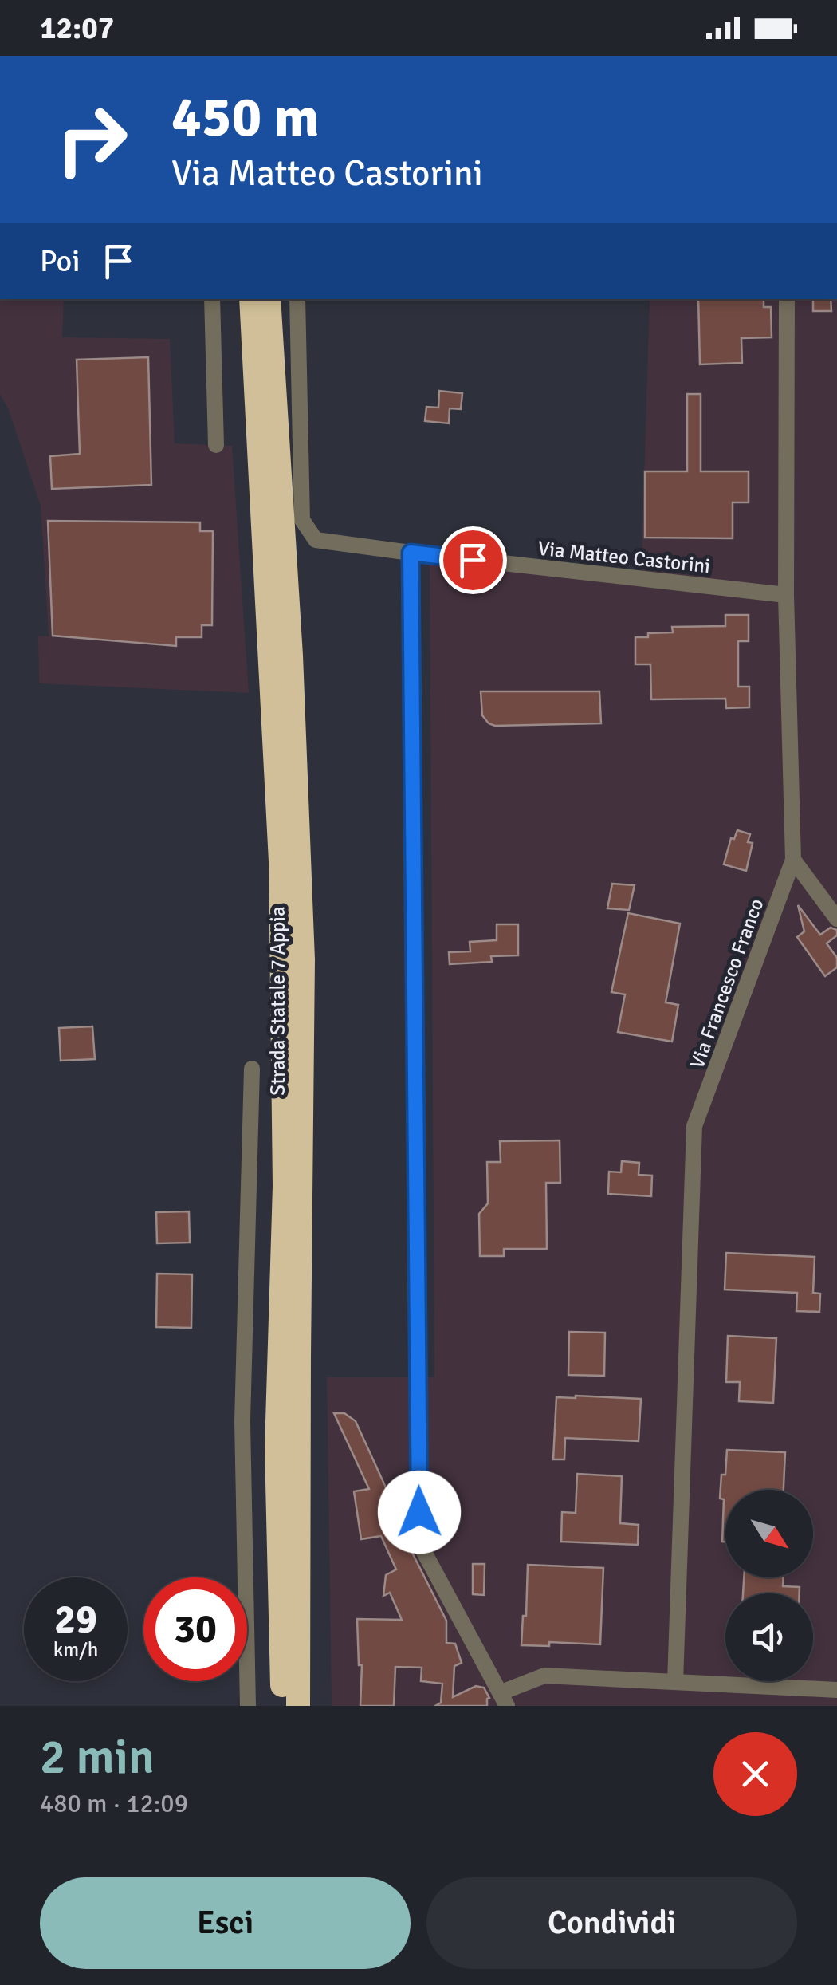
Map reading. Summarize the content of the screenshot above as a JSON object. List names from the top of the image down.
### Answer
{
  "streets": {
    "highway": ["Strada Statale 7 Appia"],
    "street": ["Via Matteo Castorini", "Via Francesco Franco"]
  },
  "crossings": [
    ["Via Matteo Castorini", "Via Francesco Franco"]
  ],
  "north": "bottom right",
  "page": {
    "status": "12:07",
    "turn": ["450 m", "Via Matteo Castorini"],
    "then": "Poi",
    "speed": "29 km/h",
    "limit": "30",
    "heading": ["2 min", "480 m · 12:09"],
    "buttons": ["Esci", "Condividi"]
  }
}
